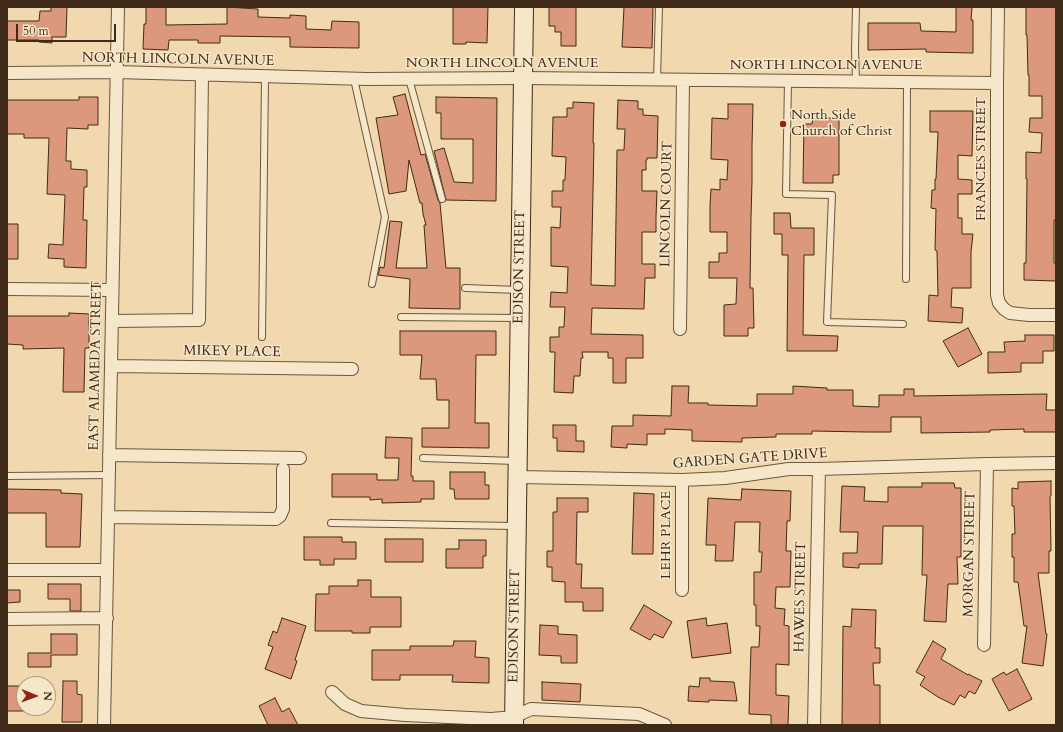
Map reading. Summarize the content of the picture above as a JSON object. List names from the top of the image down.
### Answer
{
  "streets": {
    "street": [
      "NORTH LINCOLN AVENUE",
      "FRANCES STREET",
      "LINCOLN COURT",
      "EDISON STREET",
      "MIKEY PLACE",
      "EAST ALAMEDA STREET",
      "GARDEN GATE DRIVE",
      "LEHR PLACE",
      "MORGAN STREET",
      "HAWES STREET"
    ]
  },
  "crossings": [
    ["NORTH LINCOLN AVENUE", "FRANCES STREET"],
    ["NORTH LINCOLN AVENUE", "LINCOLN COURT"],
    ["NORTH LINCOLN AVENUE", "EDISON STREET"],
    ["NORTH LINCOLN AVENUE", "EAST ALAMEDA STREET"],
    ["EDISON STREET", "GARDEN GATE DRIVE"],
    ["MIKEY PLACE", "EAST ALAMEDA STREET"],
    ["GARDEN GATE DRIVE", "LEHR PLACE"],
    ["GARDEN GATE DRIVE", "MORGAN STREET"],
    ["GARDEN GATE DRIVE", "HAWES STREET"]
  ],
  "places": ["North Side Church of Christ"],
  "scale_bar": "50 m",
  "north": "right"
}
